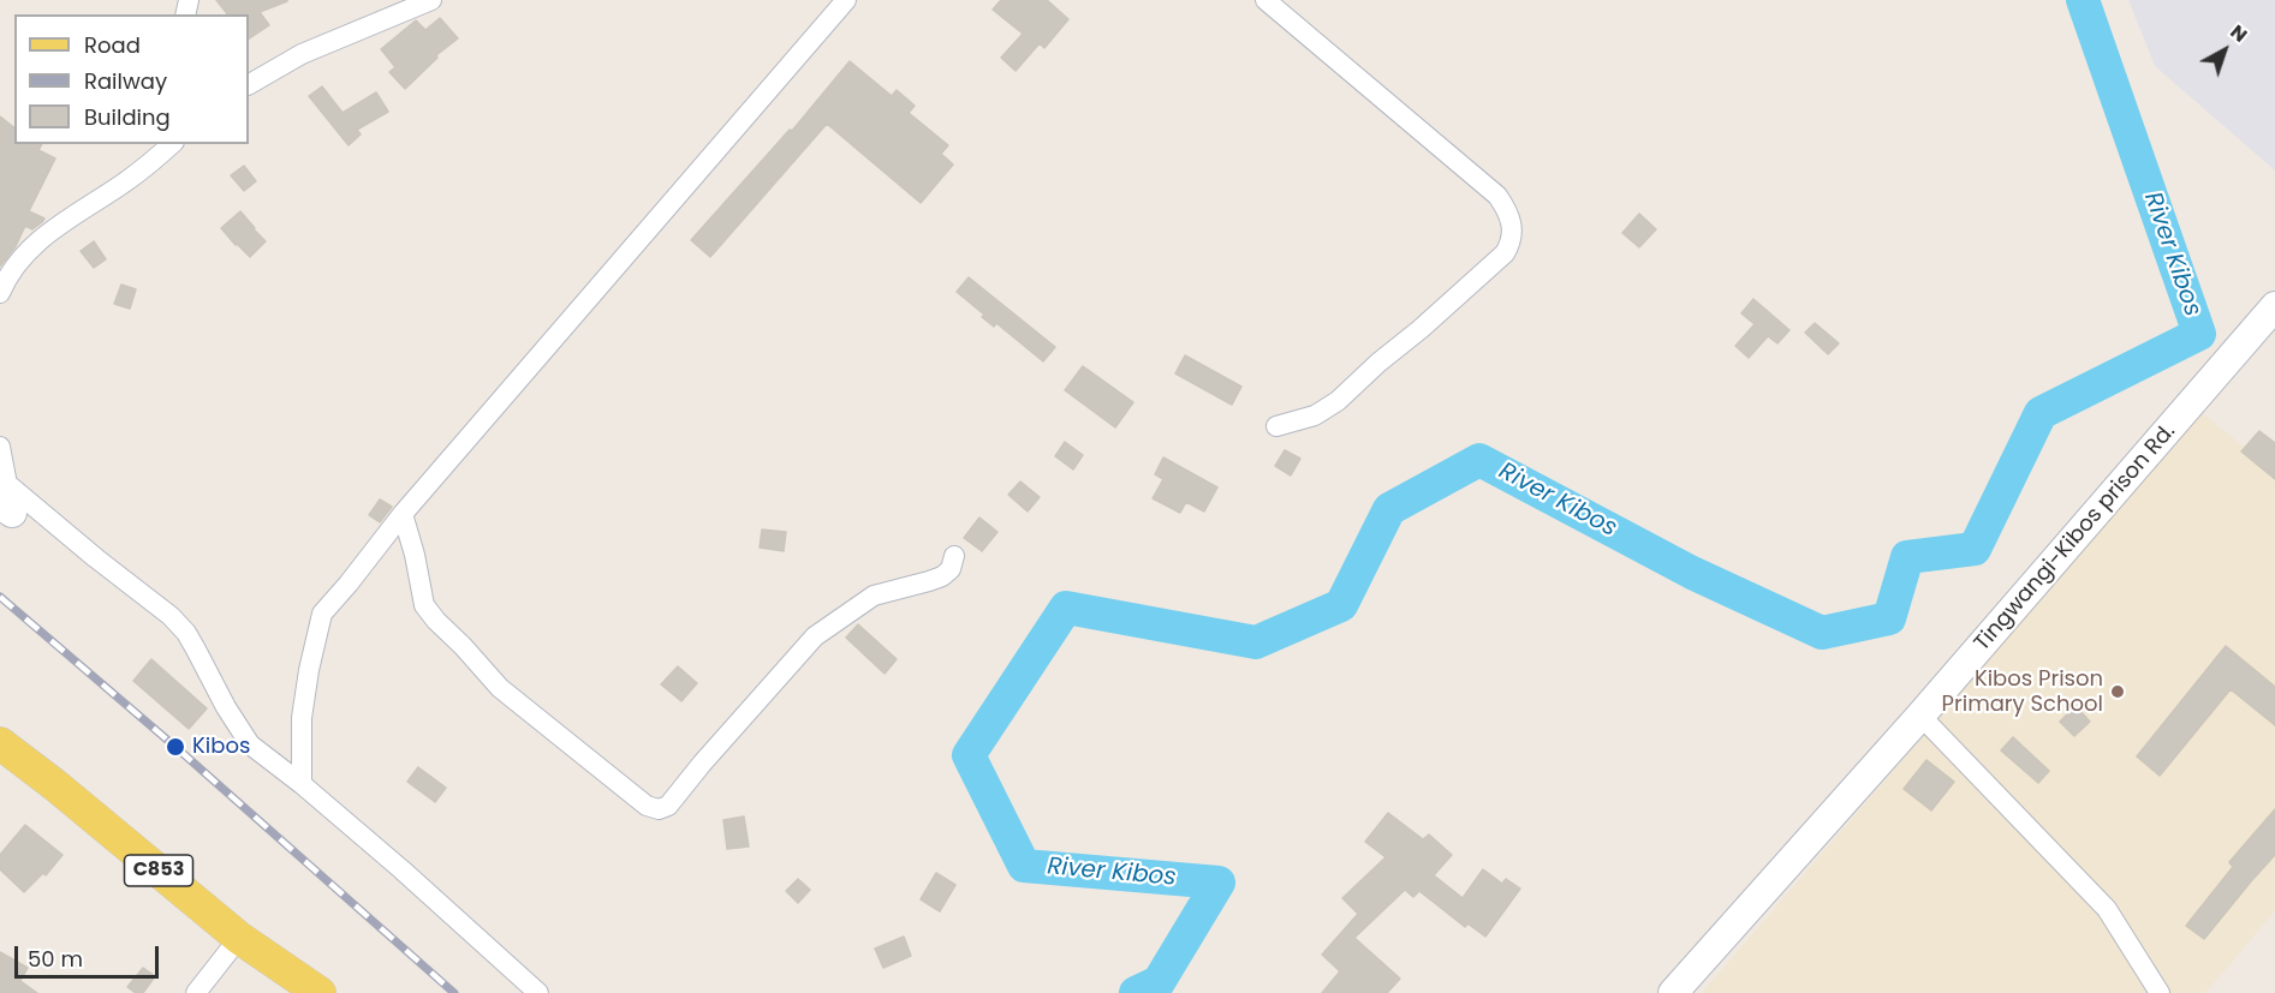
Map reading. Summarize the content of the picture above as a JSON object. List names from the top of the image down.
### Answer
{
  "streets": {
    "main road": ["C853"],
    "street": ["Tingwangi-Kibos prison Rd."]
  },
  "water": ["River Kibos"],
  "places": ["Kibos Prison Primary School", "Kibos"],
  "legend": ["Road", "Railway", "Building"],
  "scale_bar": "50 m",
  "north": "top right"
}
